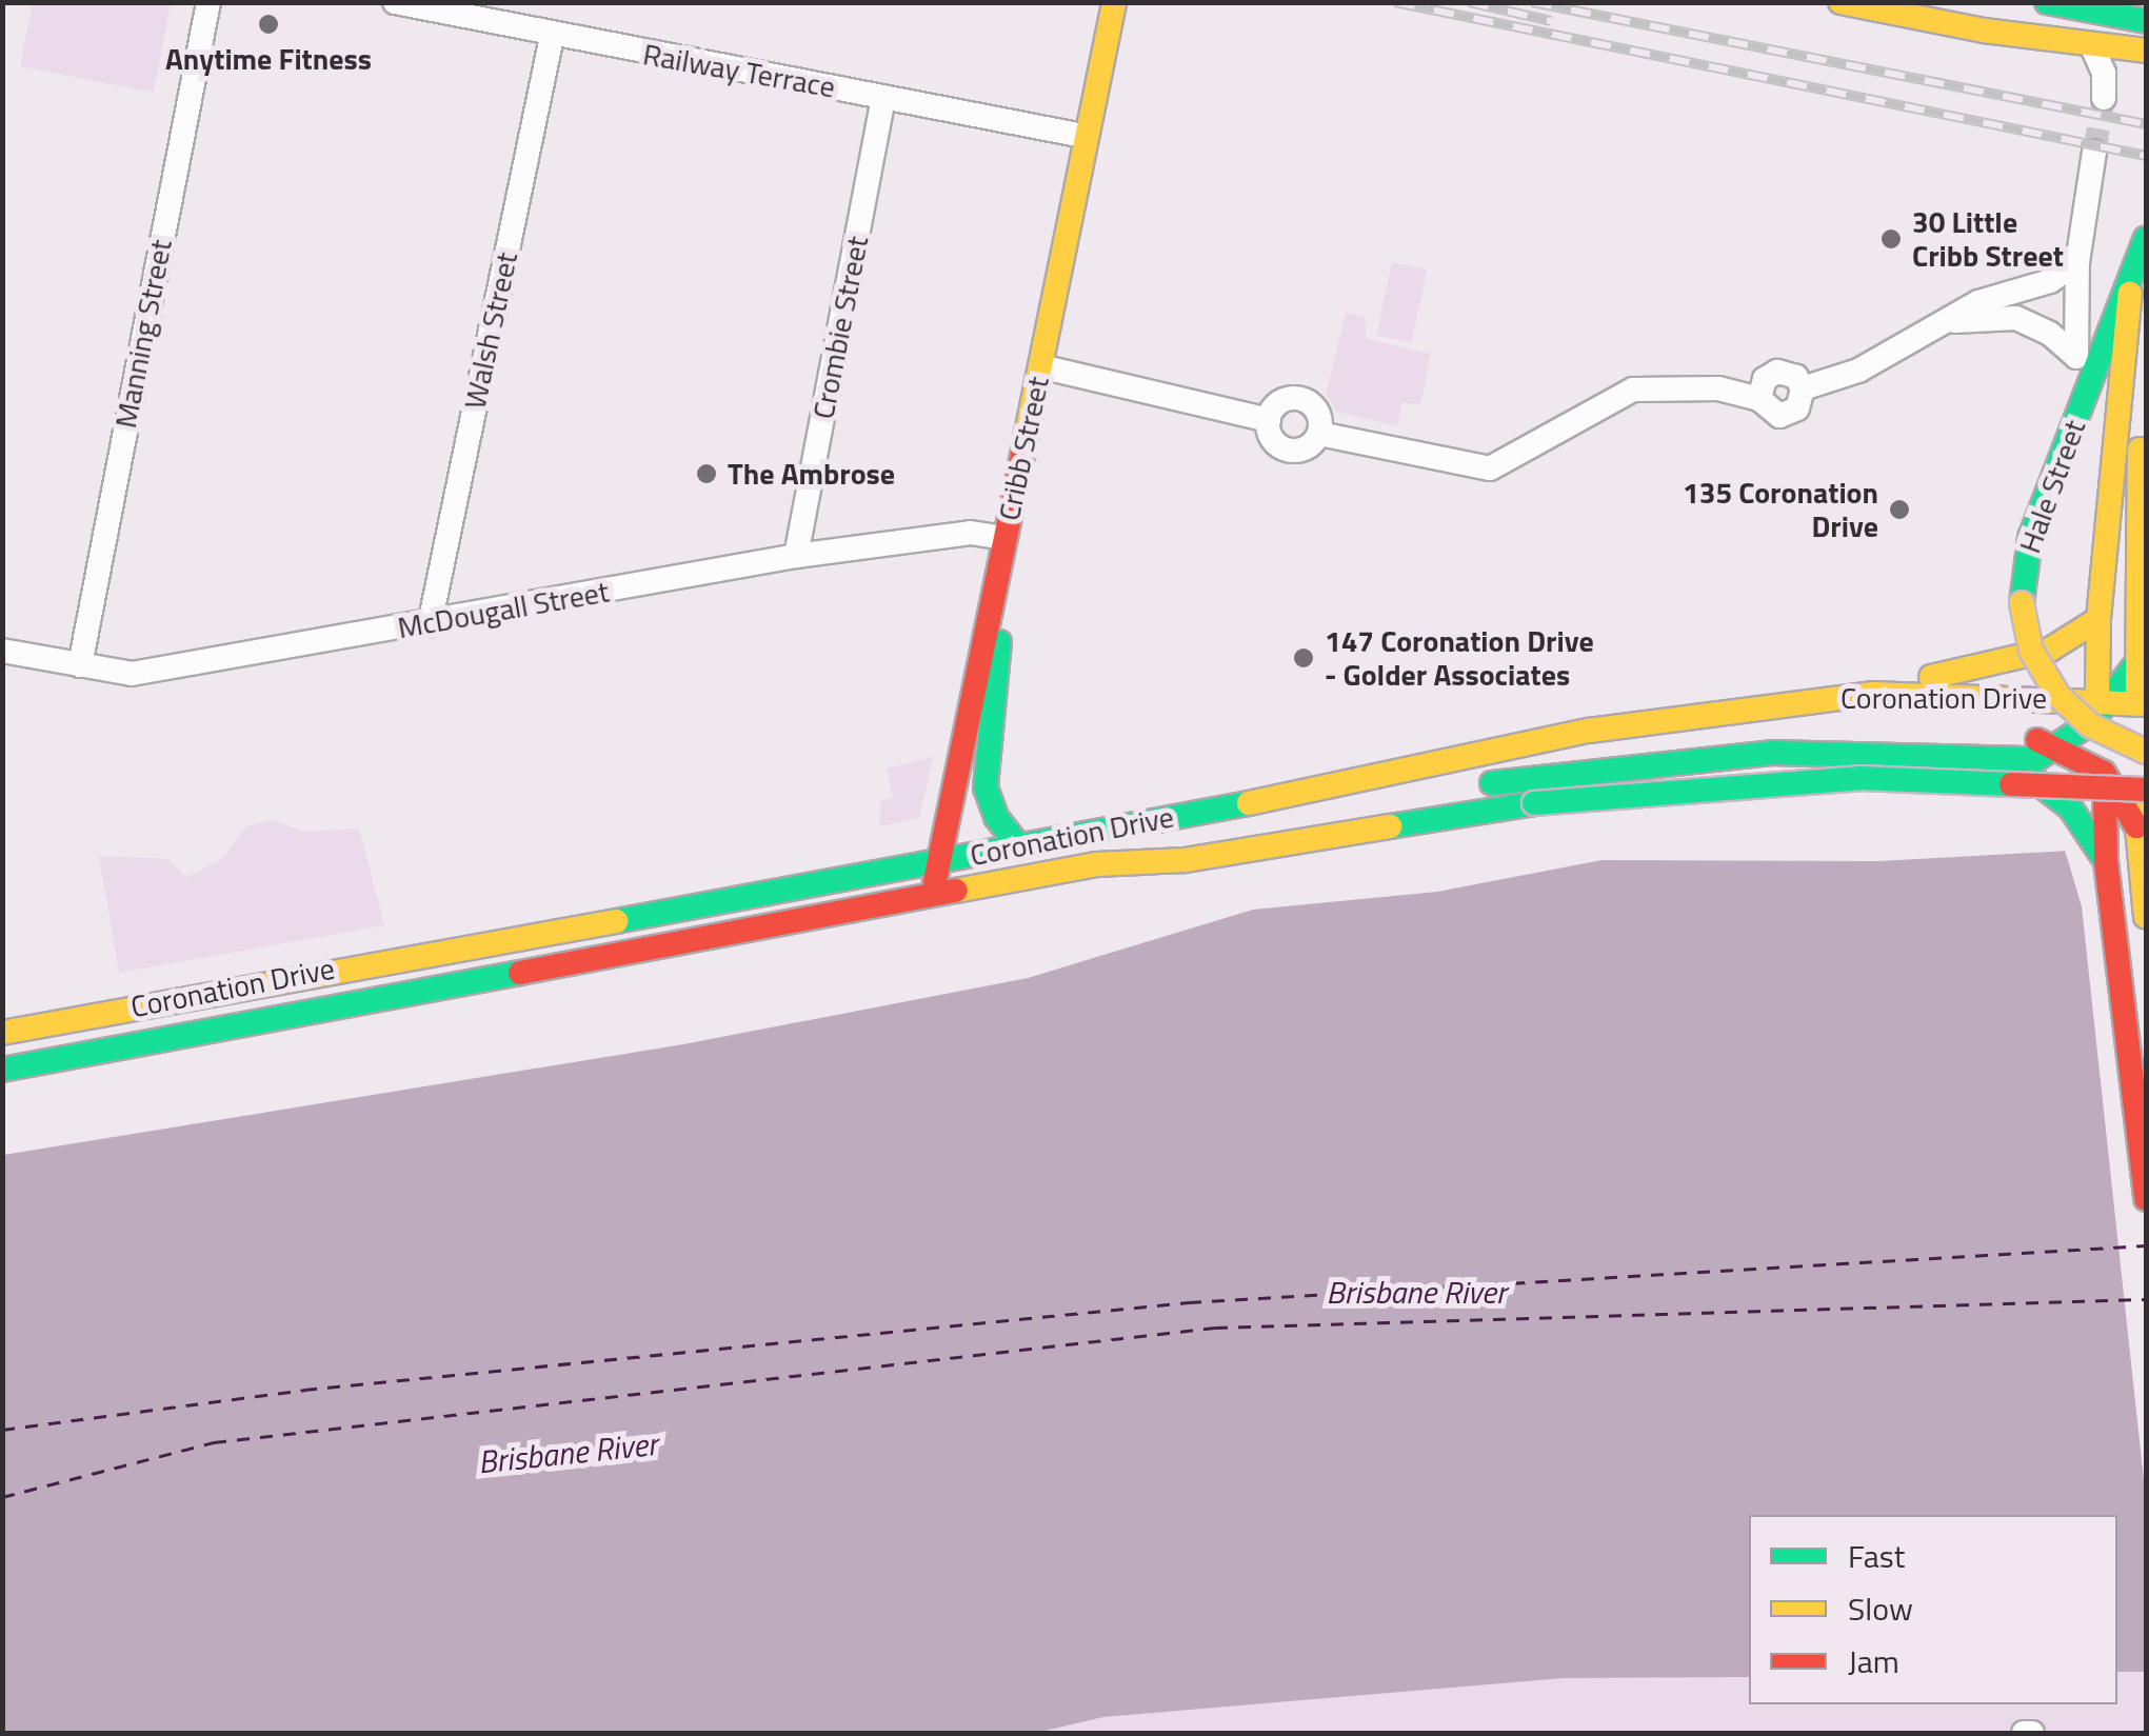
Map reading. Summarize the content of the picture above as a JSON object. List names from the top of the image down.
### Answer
{
  "streets": {
    "main road": ["Cribb Street", "Hale Street", "Coronation Drive"],
    "street": [
      "Railway Terrace",
      "Crombie Street",
      "Walsh Street",
      "Manning Street",
      "McDougall Street"
    ]
  },
  "crossings": [
    ["Railway Terrace", "Crombie Street"],
    ["Railway Terrace", "Walsh Street"],
    ["Railway Terrace", "Cribb Street"],
    ["Crombie Street", "McDougall Street"],
    ["Walsh Street", "McDougall Street"],
    ["Manning Street", "McDougall Street"],
    ["Cribb Street", "McDougall Street"],
    ["Cribb Street", "Coronation Drive"]
  ],
  "water": ["Brisbane River"],
  "places": [
    "Anytime Fitness",
    "30 Little Cribb Street",
    "The Ambrose",
    "135 Coronation Drive",
    "147 Coronation Drive - Golder Associates"
  ],
  "legend": ["Fast", "Slow", "Jam"]
}
